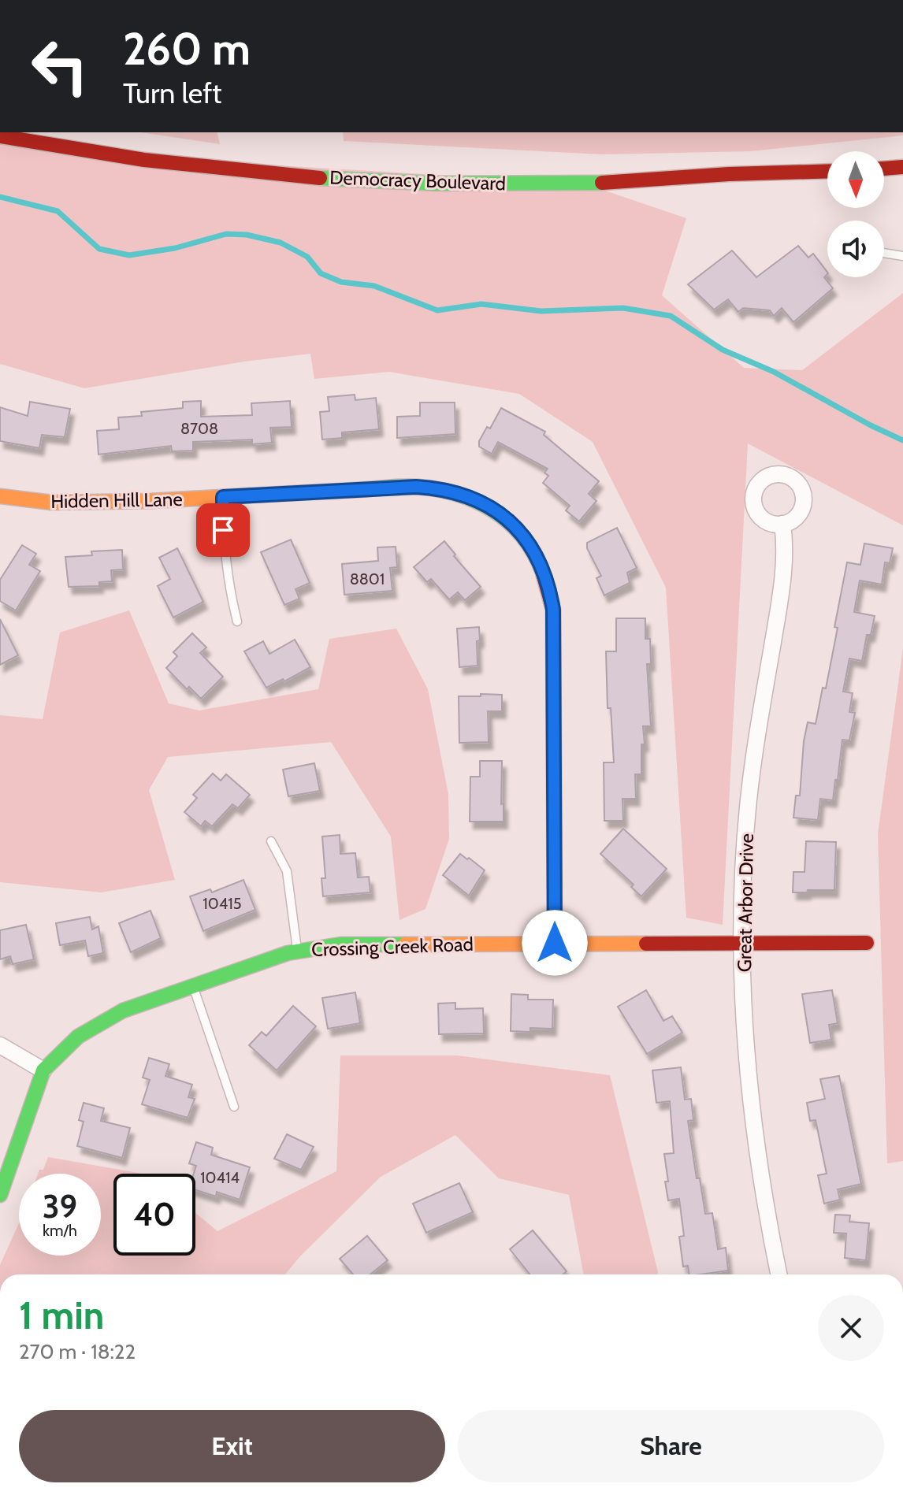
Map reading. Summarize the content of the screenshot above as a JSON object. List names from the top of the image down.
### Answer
{
  "streets": {
    "street": [
      "Democracy Boulevard",
      "Hidden Hill Lane",
      "Great Arbor Drive",
      "Crossing Creek Road"
    ]
  },
  "crossings": [
    ["Hidden Hill Lane", "Crossing Creek Road"],
    ["Great Arbor Drive", "Crossing Creek Road"]
  ],
  "house_numbers": [
    "8708",
    "8801",
    "10415",
    "10414"
  ],
  "north": "bottom",
  "page": {
    "turn": ["260 m", "Turn left"],
    "speed": "39 km/h",
    "limit": "40",
    "heading": ["1 min", "270 m · 18:22"],
    "buttons": ["Exit", "Share"]
  }
}
